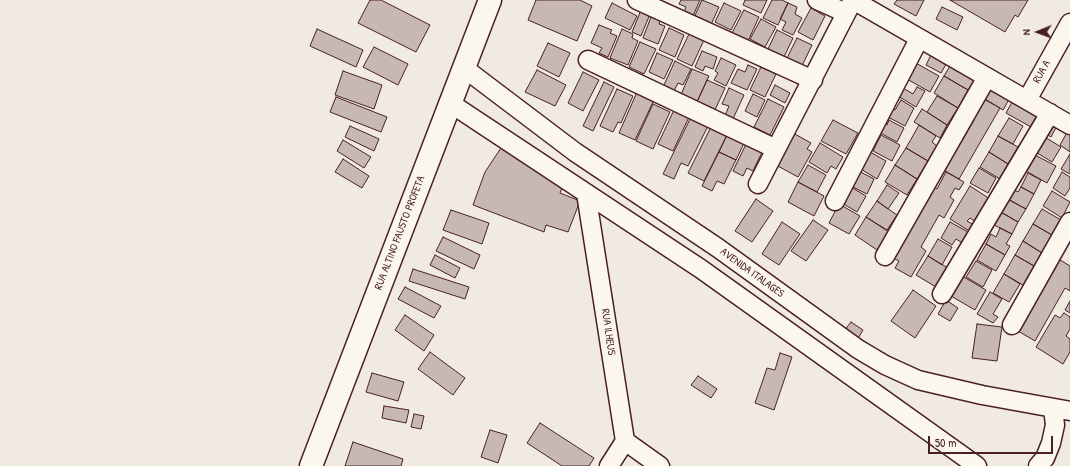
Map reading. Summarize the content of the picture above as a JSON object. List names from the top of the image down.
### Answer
{
  "streets": {
    "main road": ["RUA ALTINO FAUSTO PROFETA"],
    "street": ["RUA A", "AVENIDA ITALAGES", "RUA ILHEUS"]
  },
  "crossings": [
    ["RUA ALTINO FAUSTO PROFETA", "AVENIDA ITALAGES"]
  ],
  "scale_bar": "50 m",
  "north": "left"
}
